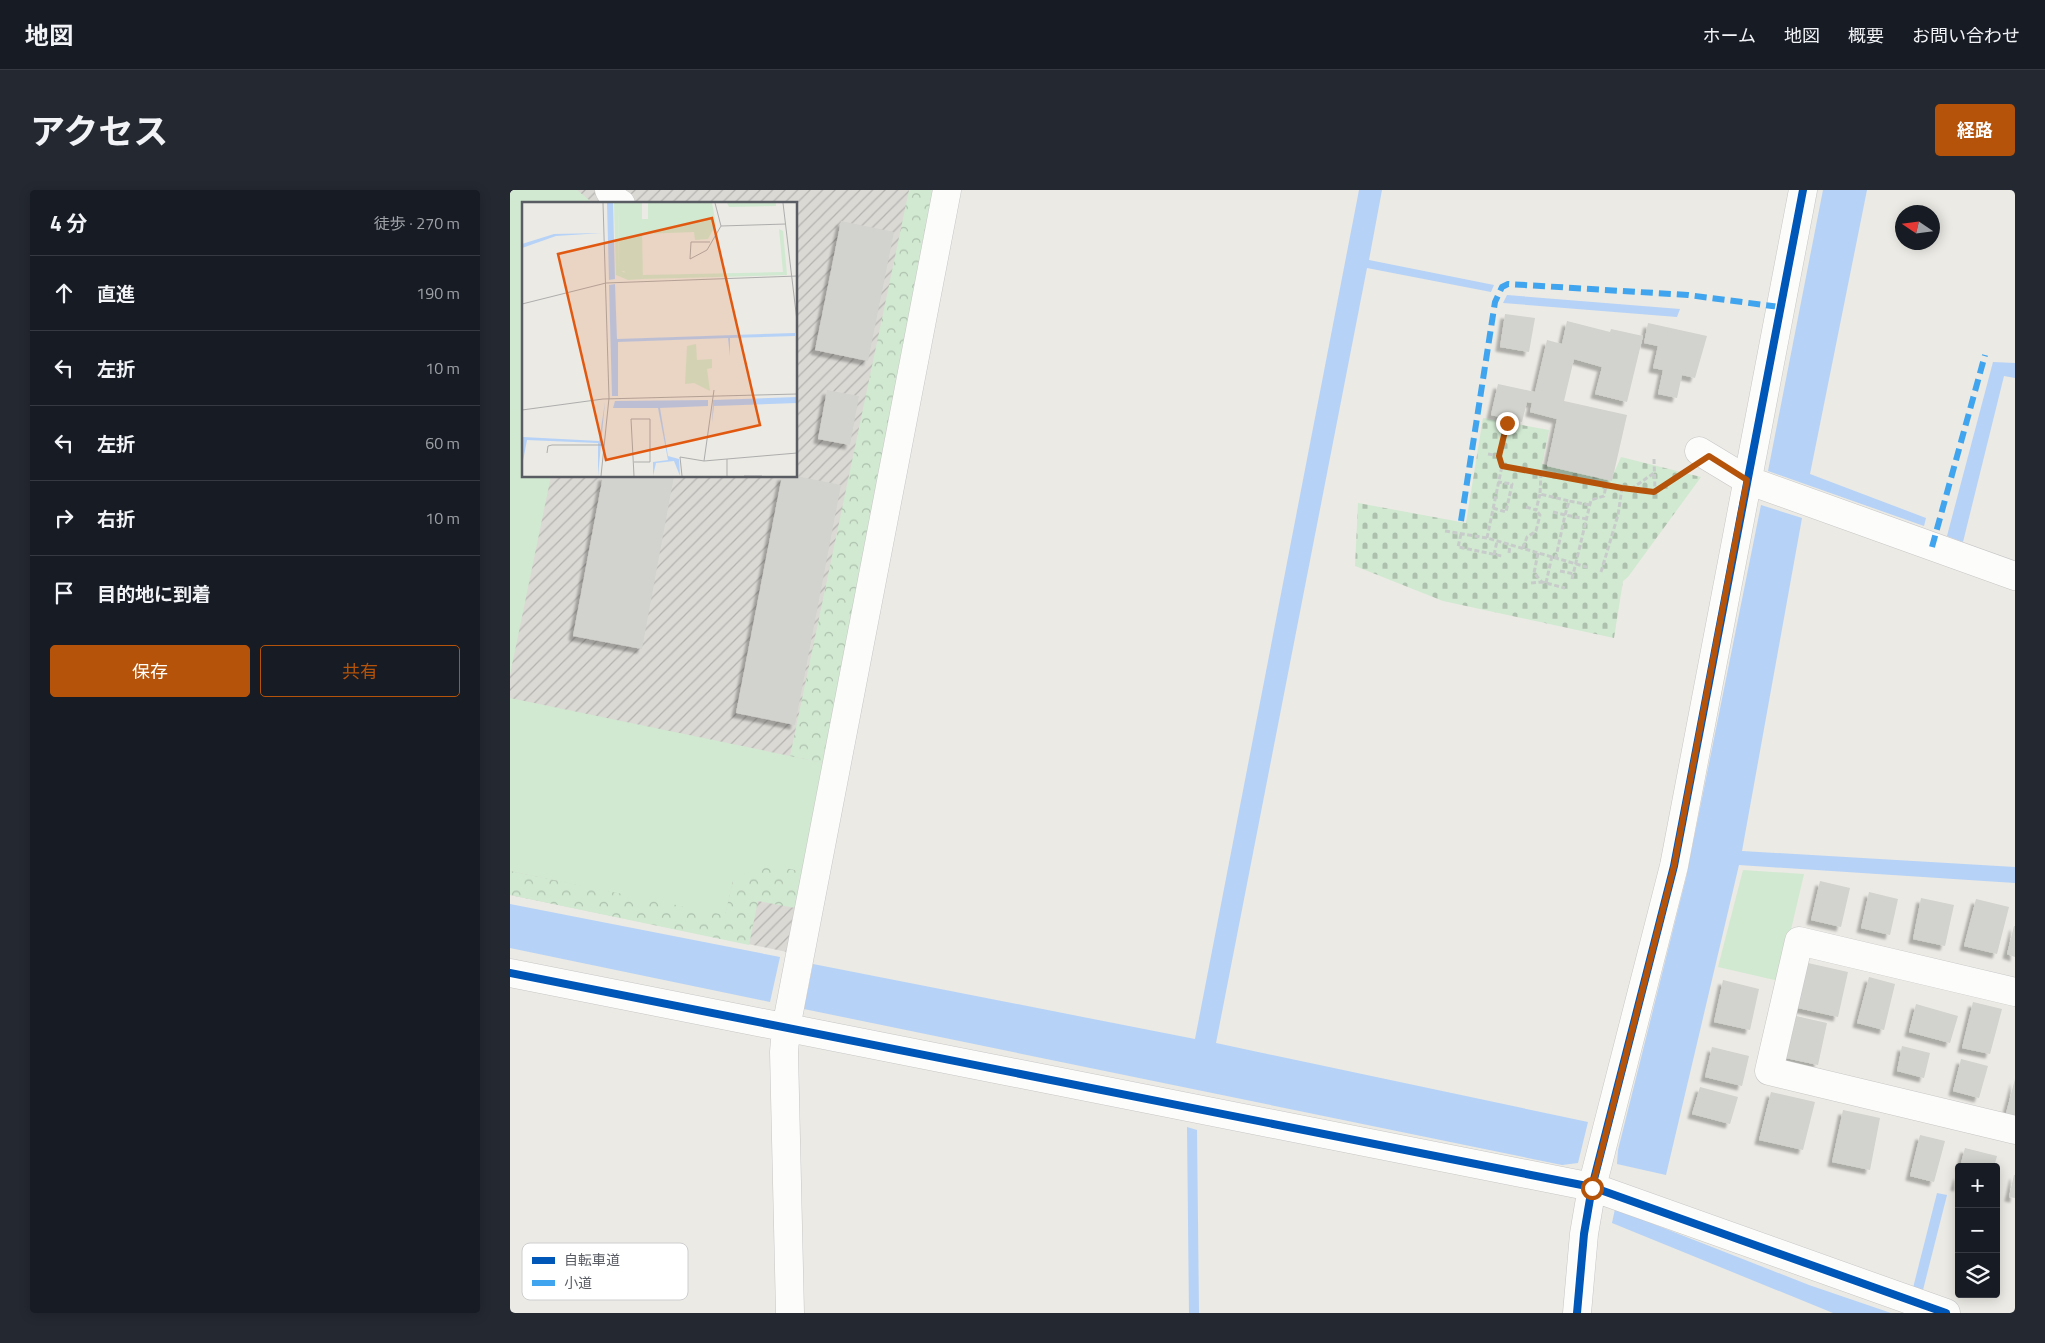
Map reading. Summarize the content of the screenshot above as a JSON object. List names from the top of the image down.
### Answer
{
  "legend": ["自転車道", "小道"],
  "north": "left",
  "page": {
    "header": "地図",
    "nav": [
      "ホーム",
      "地図",
      "概要",
      "お問い合わせ"
    ],
    "title": "アクセス",
    "buttons": [
      "経路",
      ["保存", "共有"]
    ],
    "heading": ["4 分", "徒歩 · 270 m"],
    "list": [
      ["直進", "190 m"],
      ["左折", "10 m"],
      ["左折", "60 m"],
      ["右折", "10 m"],
      "目的地に到着"
    ],
    "map_buttons": ["+", "−"]
  }
}
